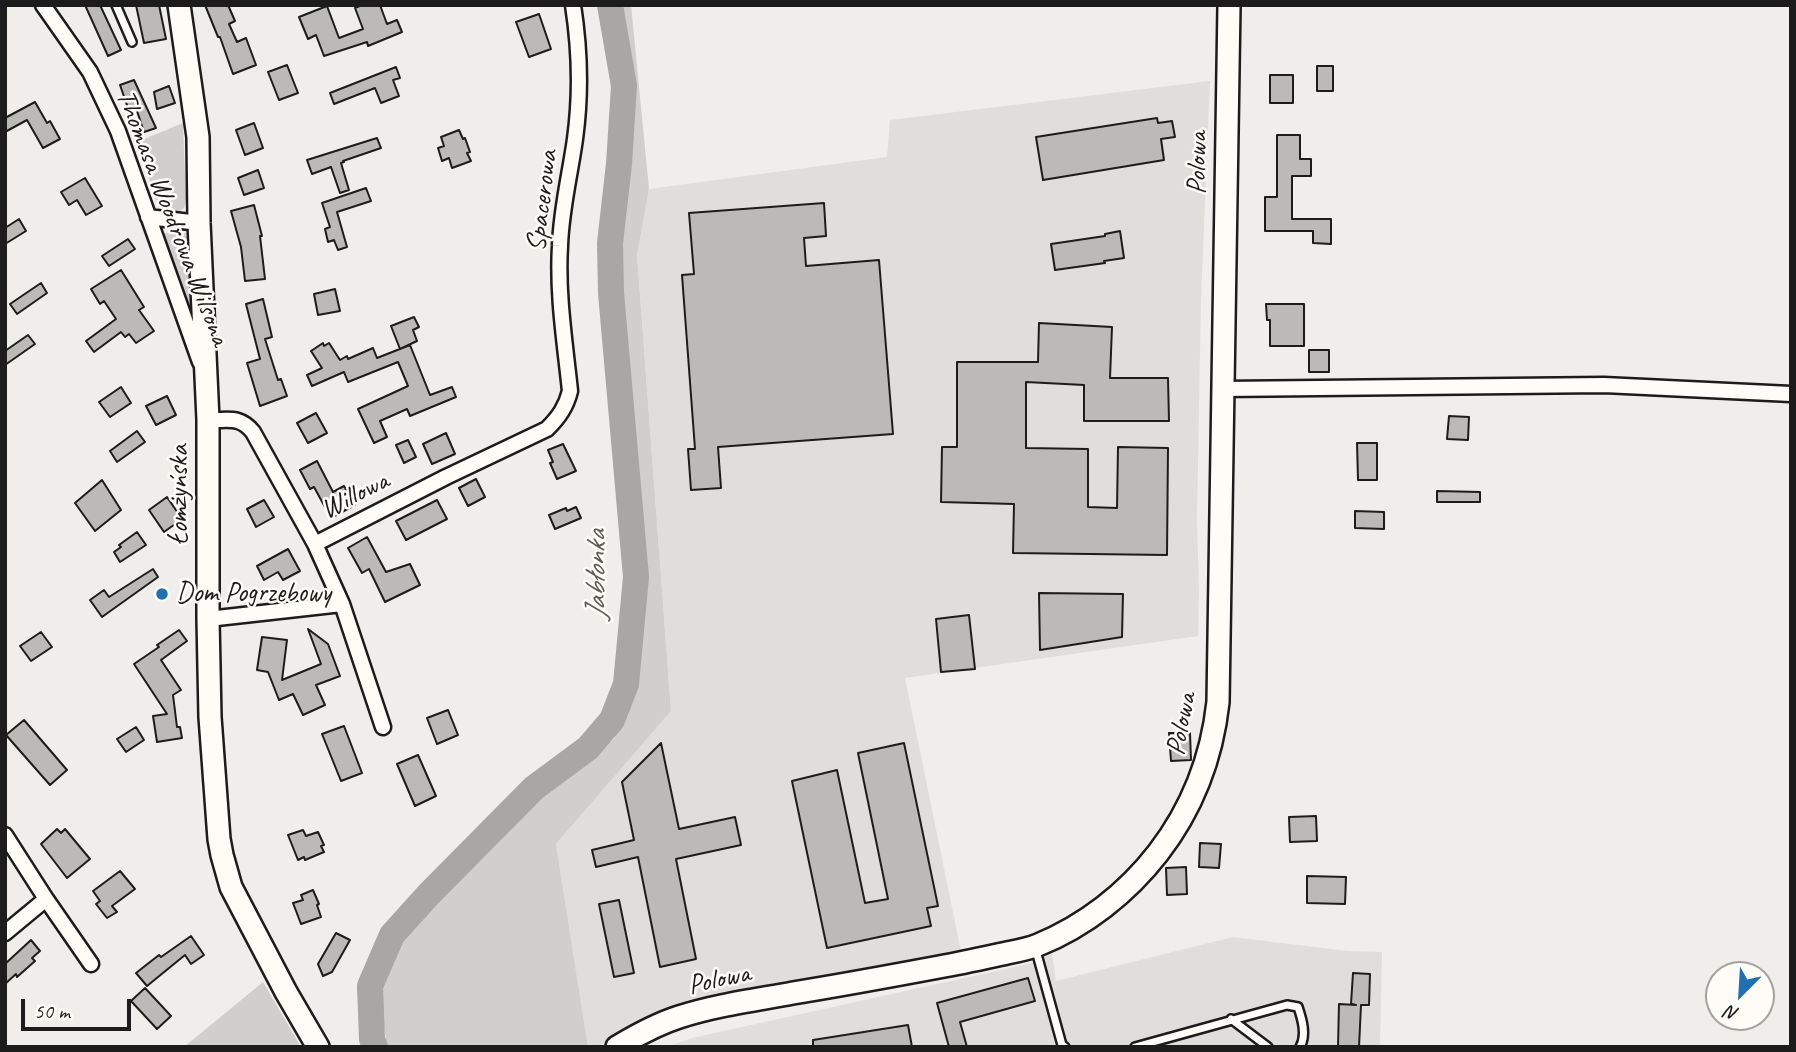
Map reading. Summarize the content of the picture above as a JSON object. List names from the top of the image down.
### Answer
{
  "streets": {
    "street": [
      "Polowa",
      "Spacerowa",
      "Thomasa Woodrowa Wilsona",
      "Łomżyńska",
      "Willowa"
    ]
  },
  "crossings": [
    ["Spacerowa", "Willowa"],
    ["Thomasa Woodrowa Wilsona", "Łomżyńska"],
    ["Łomżyńska", "Willowa"]
  ],
  "water": ["Jabłonka"],
  "places": ["Dom Pogrzebowy"],
  "scale_bar": "50 m",
  "north": "bottom left"
}
